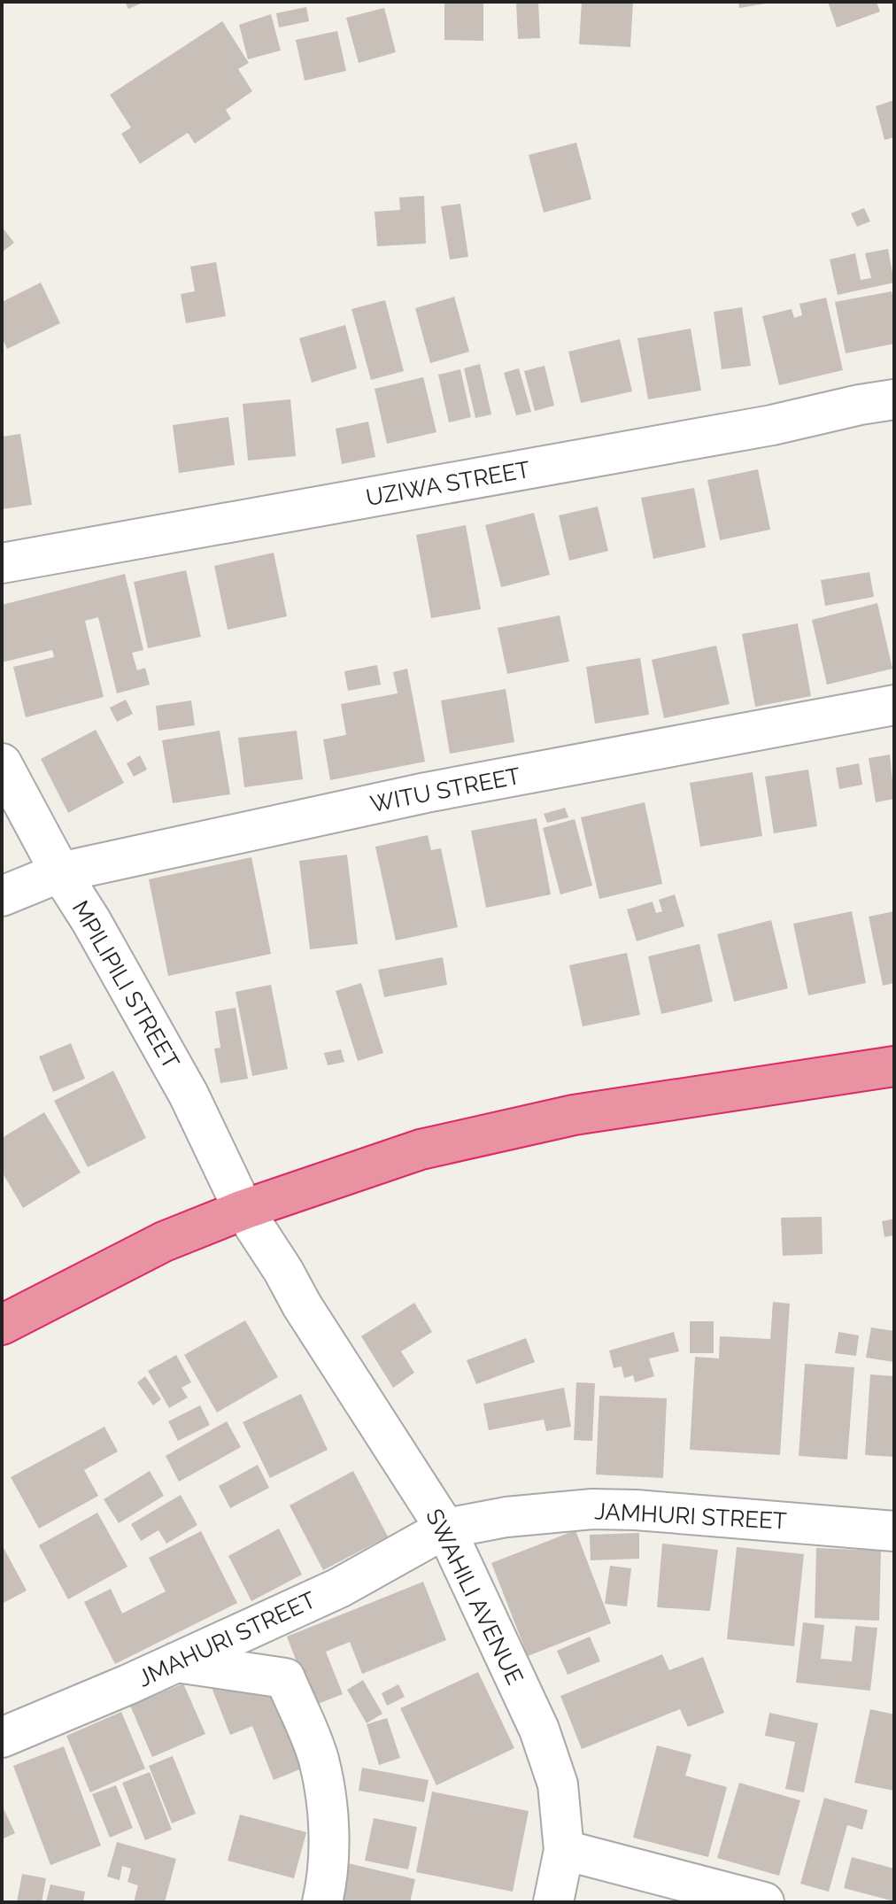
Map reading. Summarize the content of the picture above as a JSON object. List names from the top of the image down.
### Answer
{
  "streets": {
    "street": [
      "UZIWA STREET",
      "WITU STREET",
      "MPILIPILI STREET",
      "JAMHURI STREET",
      "SWAHILI AVENUE",
      "JMAHURI STREET"
    ]
  },
  "crossings": [
    ["WITU STREET", "MPILIPILI STREET"],
    ["MPILIPILI STREET", "SWAHILI AVENUE"],
    ["JAMHURI STREET", "SWAHILI AVENUE"],
    ["JAMHURI STREET", "JMAHURI STREET"],
    ["SWAHILI AVENUE", "JMAHURI STREET"]
  ]
}
